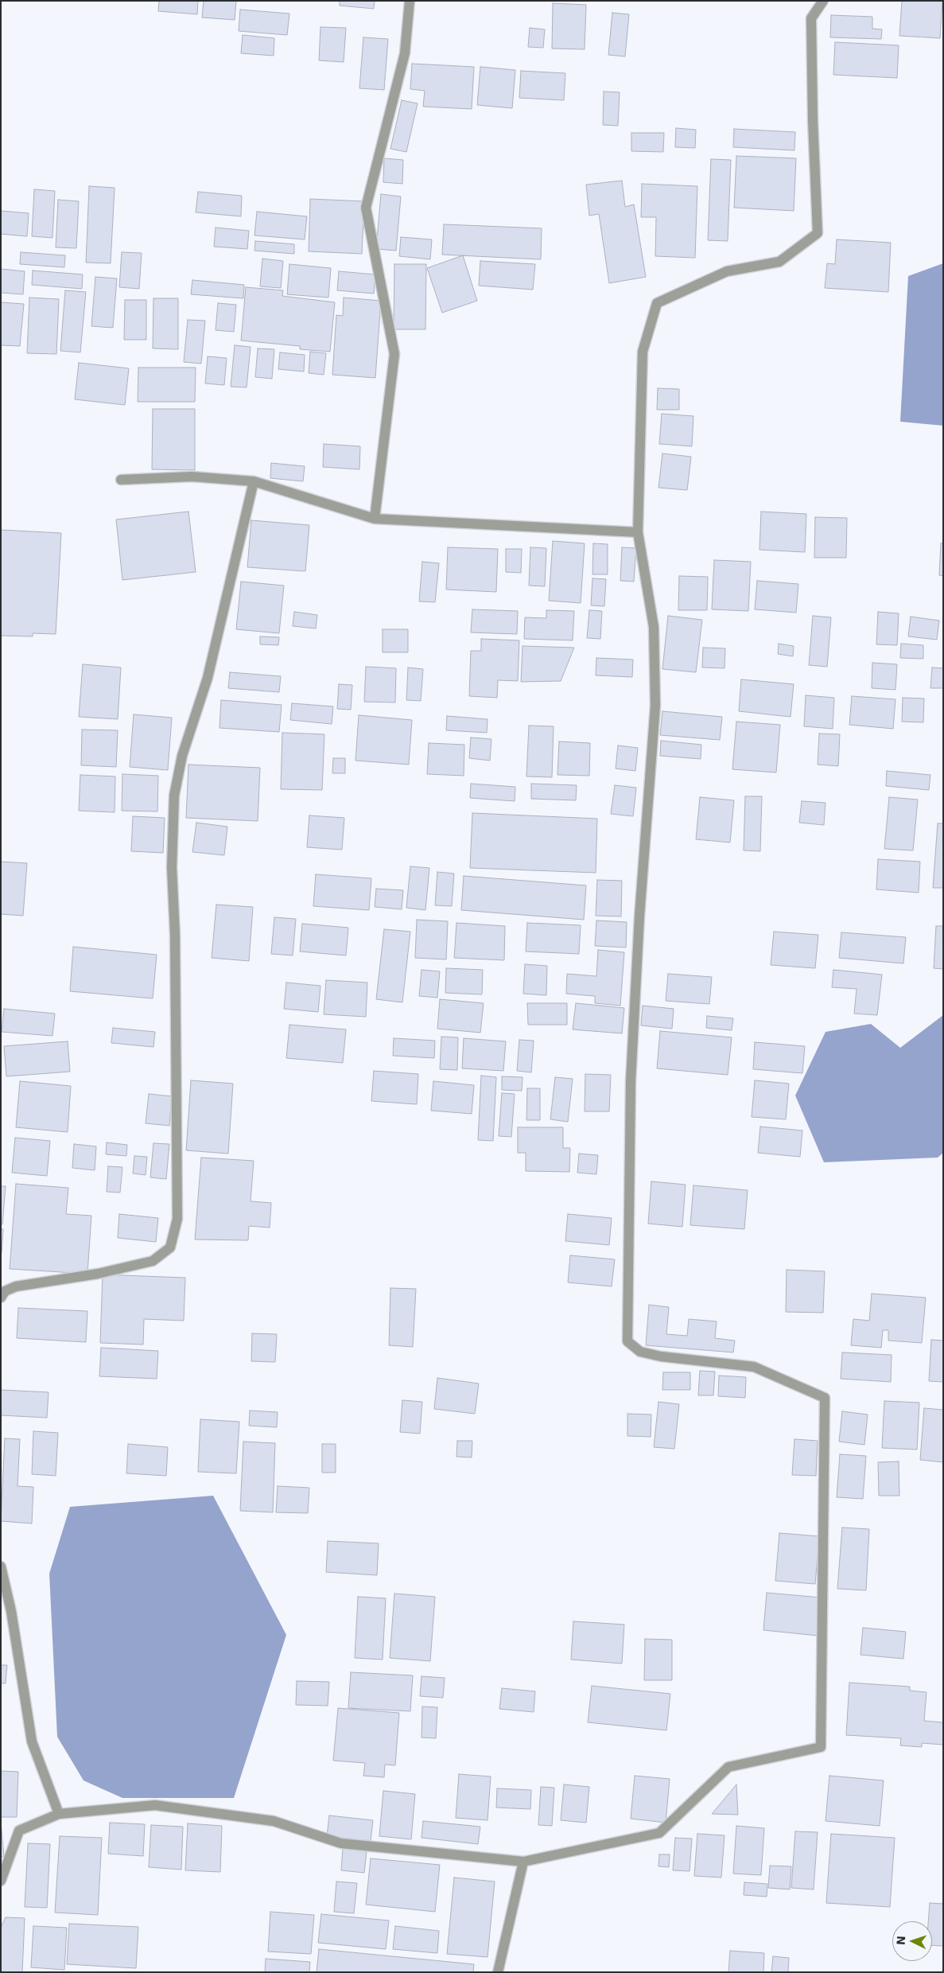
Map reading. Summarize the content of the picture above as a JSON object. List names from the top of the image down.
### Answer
{
  "north": "left"
}
